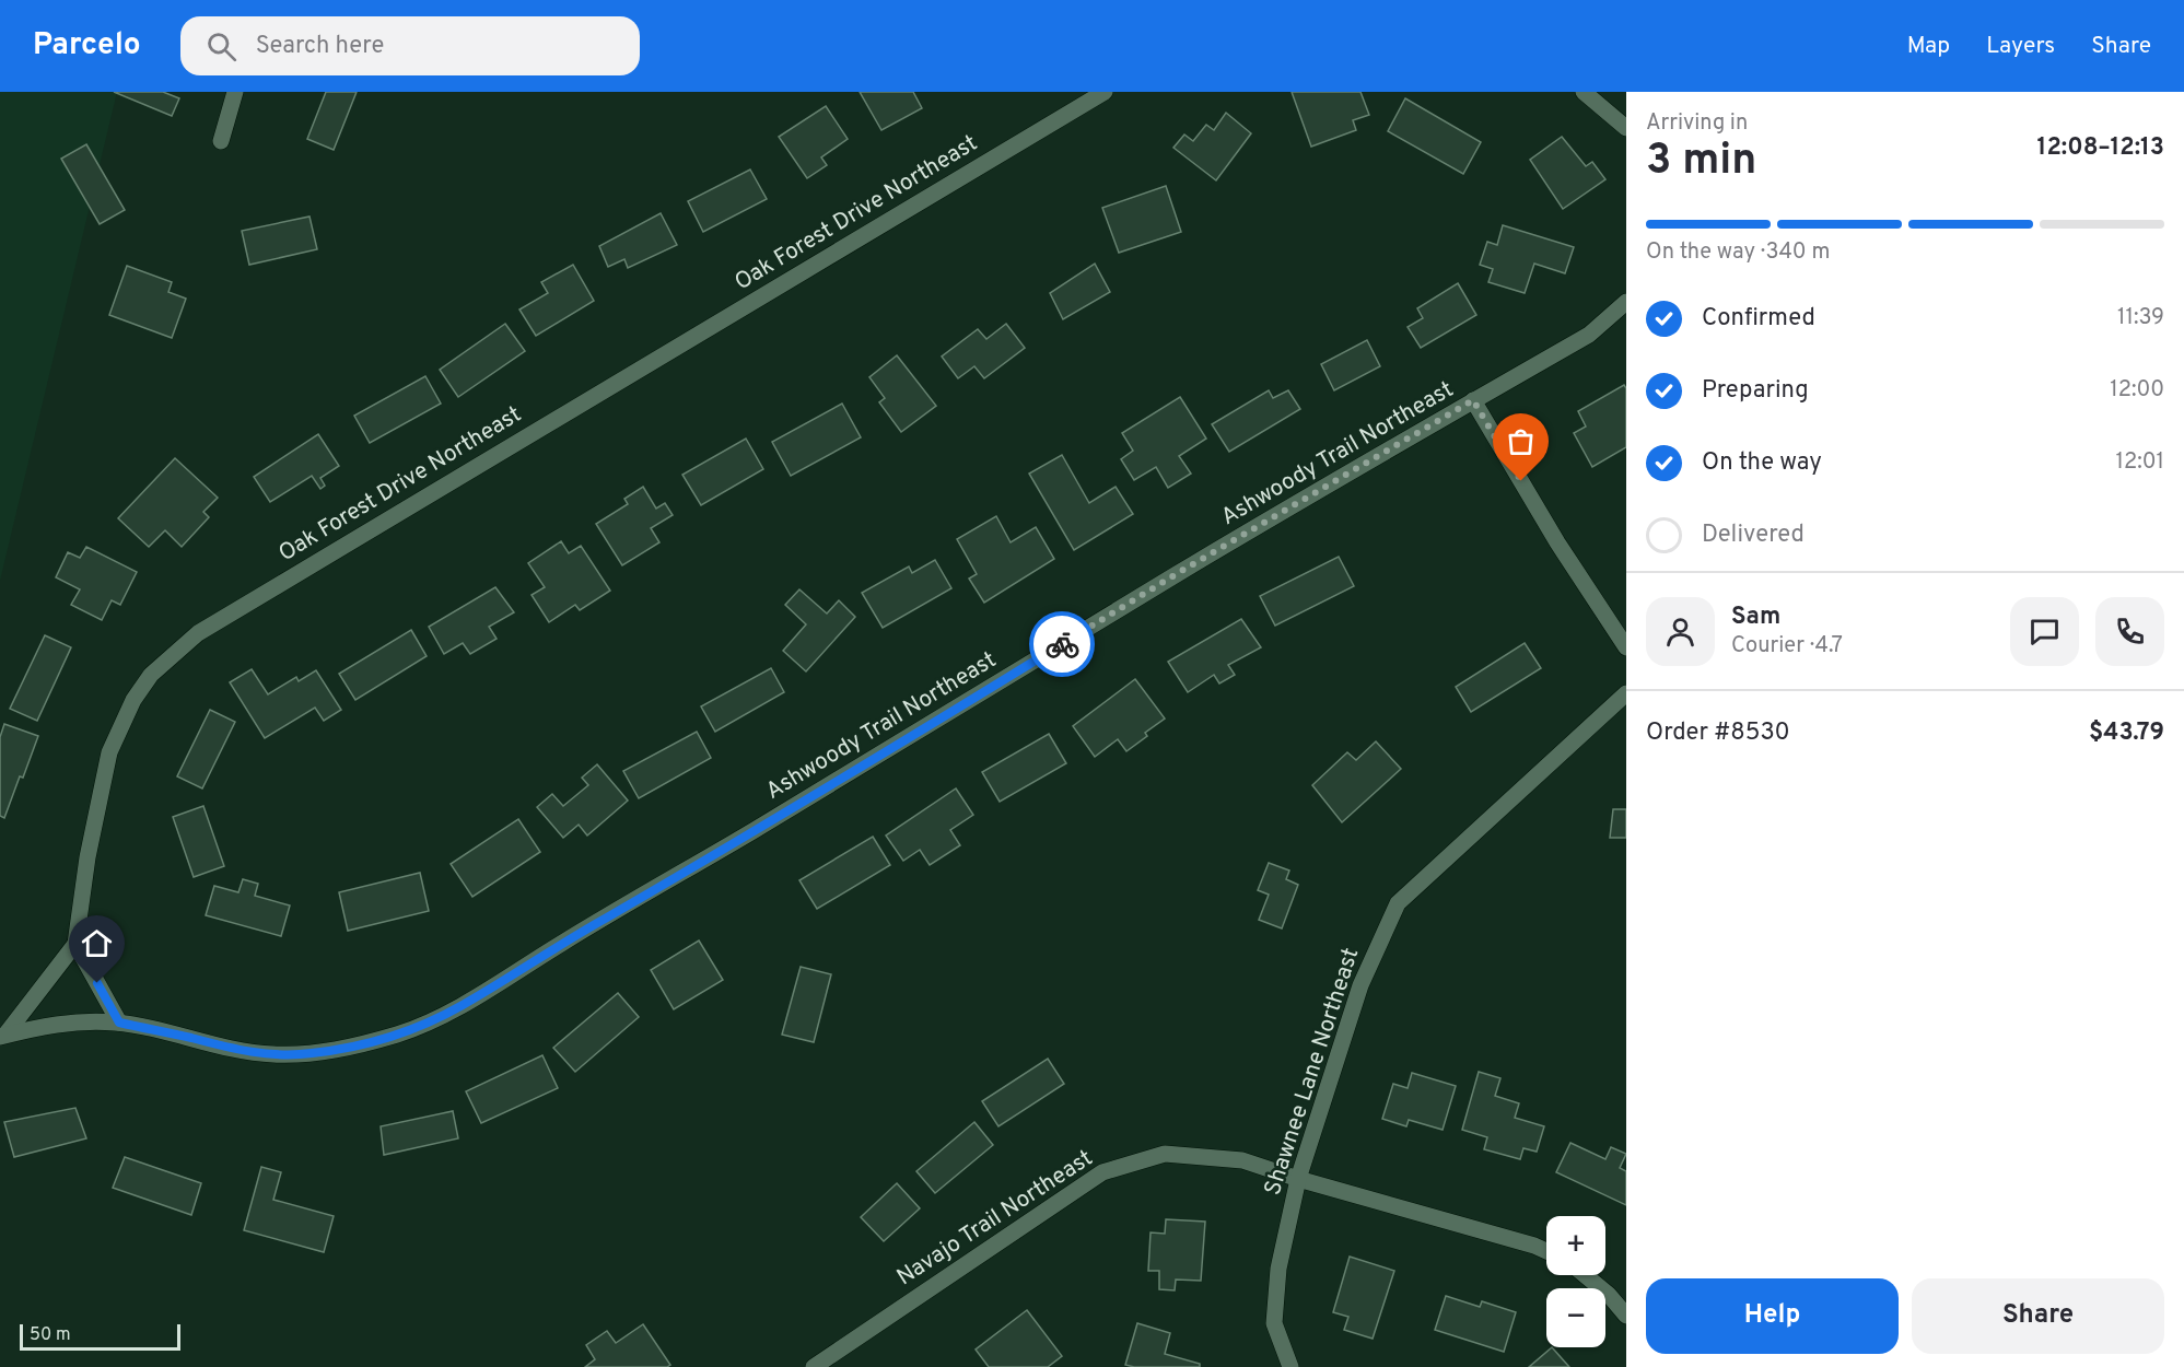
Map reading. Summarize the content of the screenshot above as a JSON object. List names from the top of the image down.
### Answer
{
  "streets": {
    "street": [
      "Oak Forest Drive Northeast",
      "Ashwoody Trail Northeast",
      "Shawnee Lane Northeast",
      "Navajo Trail Northeast"
    ]
  },
  "crossings": [
    ["Shawnee Lane Northeast", "Navajo Trail Northeast"]
  ],
  "scale_bar": "50 m",
  "page": {
    "header": "Parcelo",
    "search": "Search here",
    "nav": ["Map", "Layers", "Share"],
    "heading": ["3 min", "Arriving in", "12:08–12:13"],
    "panel": [
      "Sam",
      "Courier · 4.7",
      "Order #8530",
      "$43.79"
    ],
    "bar": "On the way · 340 m",
    "list": [
      ["Confirmed", "11:39"],
      ["Preparing", "12:00"],
      ["On the way", "12:01"],
      "Delivered"
    ],
    "map_buttons": ["+", "−"],
    "buttons": ["Help", "Share"],
    "scale": "50 m"
  }
}
